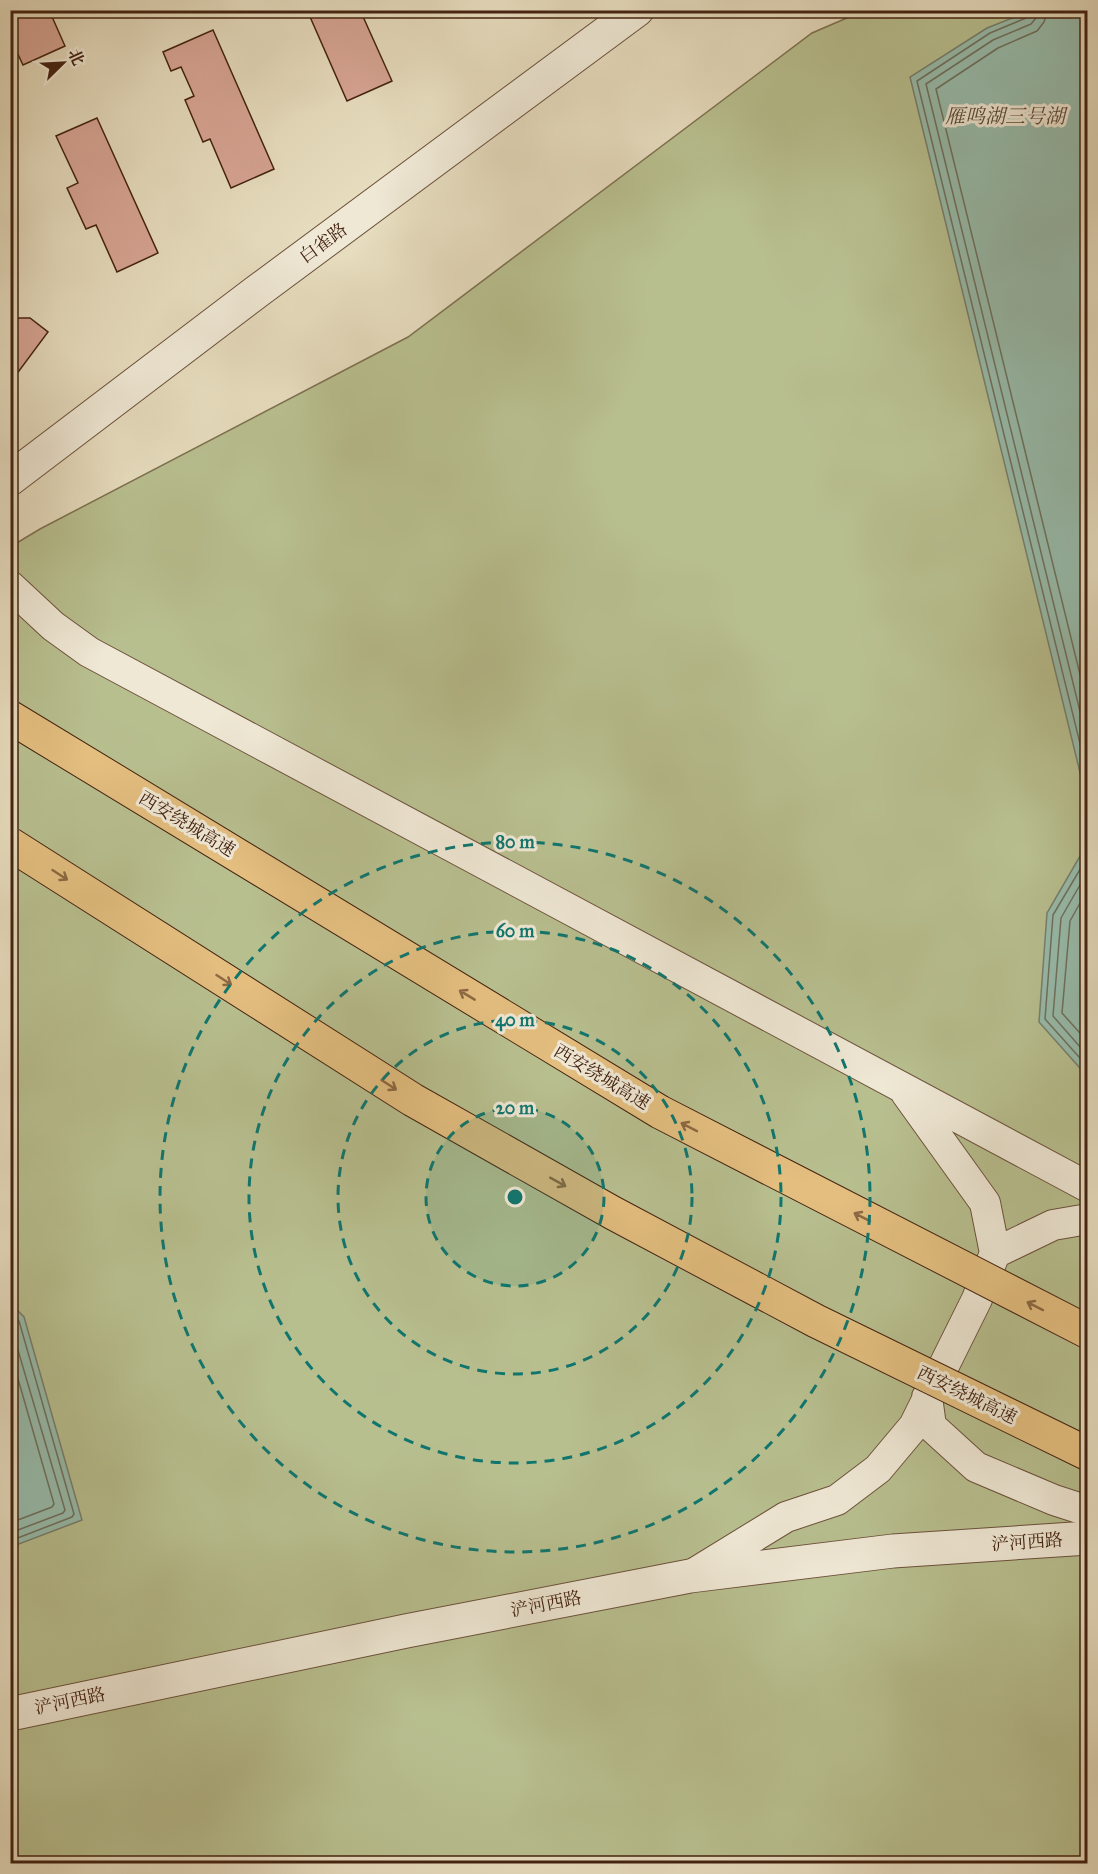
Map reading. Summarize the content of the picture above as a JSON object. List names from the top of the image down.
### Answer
{
  "streets": {
    "highway": ["西安绕城高速"],
    "street": ["白雀路", "浐河西路"]
  },
  "water": ["雁鸣湖三号湖"],
  "north": "top right",
  "rings": [
    "80 m",
    "60 m",
    "40 m",
    "20 m"
  ]
}
